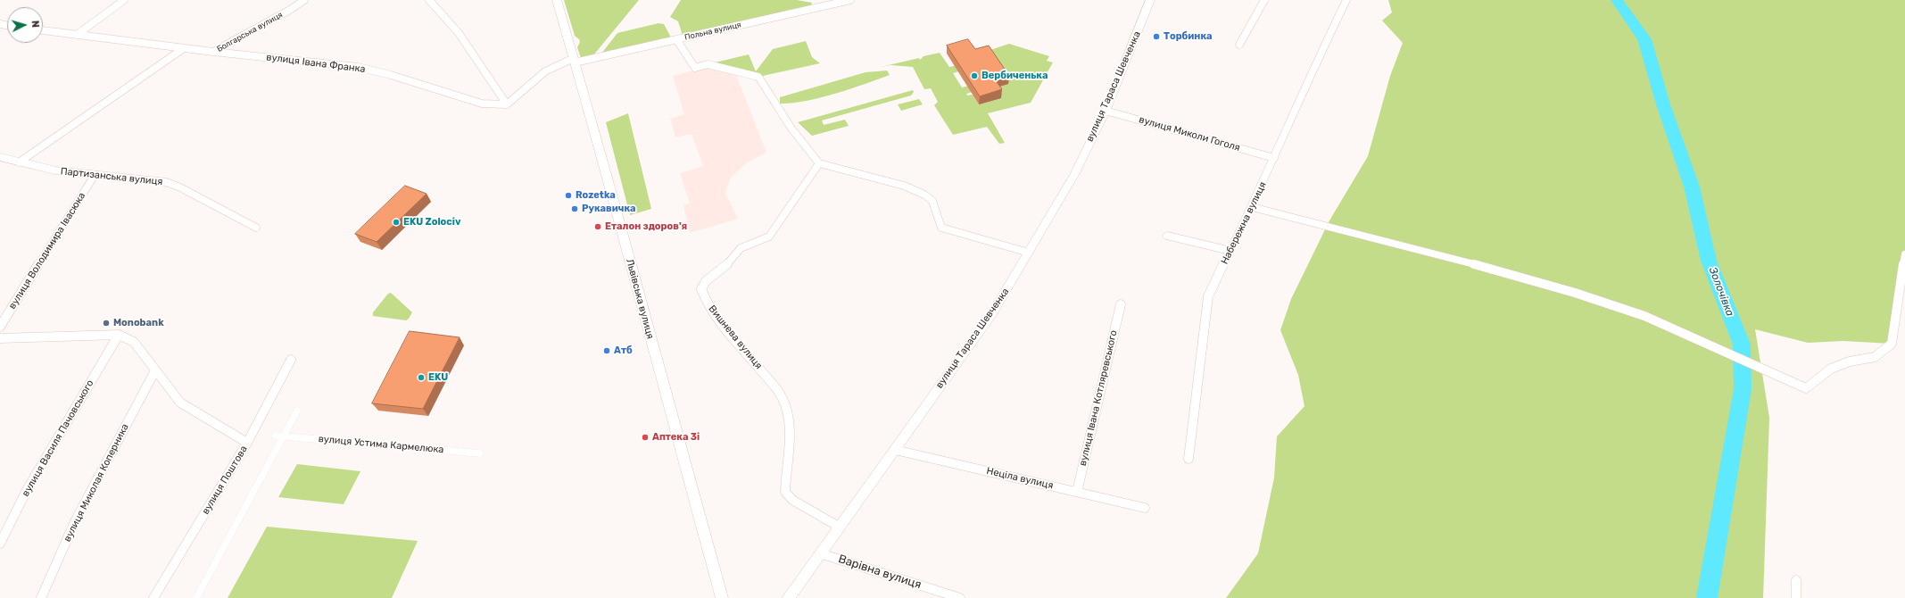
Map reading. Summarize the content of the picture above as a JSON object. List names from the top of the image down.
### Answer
{
  "streets": {
    "main road": ["вулиця Тараса Шевченка", "Львівська вулиця"],
    "street": [
      "Польна вулиця",
      "Болгарська вулиця",
      "вулиця Івана Франка",
      "вулиця Миколи Гоголя",
      "Партизанська вулиця",
      "Набережна вулиця",
      "вулиця Володимира Івасюка",
      "Вишнева вулиця",
      "вулиця Івана Котляревського",
      "вулиця Василя Пачовського",
      "вулиця Устима Кармелюка",
      "Неціла вулиця",
      "вулиця Поштова",
      "вулиця Миколая Коперника",
      "Варівна вулиця"
    ]
  },
  "crossings": [
    ["Польна вулиця", "вулиця Івана Франка"],
    ["Польна вулиця", "Львівська вулиця"],
    ["Болгарська вулиця", "вулиця Івана Франка"],
    ["вулиця Тараса Шевченка", "вулиця Миколи Гоголя"],
    ["вулиця Тараса Шевченка", "Вишнева вулиця"],
    ["вулиця Тараса Шевченка", "Неціла вулиця"],
    ["вулиця Тараса Шевченка", "Варівна вулиця"],
    ["вулиця Миколи Гоголя", "Набережна вулиця"],
    ["Партизанська вулиця", "вулиця Володимира Івасюка"],
    ["вулиця Івана Котляревського", "Неціла вулиця"]
  ],
  "water": ["Золочівка"],
  "places": [
    "Торбинка",
    "Вербиченька",
    "Rozetka",
    "Рукавичка",
    "EKU Zolociv",
    "Еталон здоров'я",
    "Monobank",
    "Атб",
    "EKU",
    "Аптека 3і"
  ],
  "north": "right"
}
